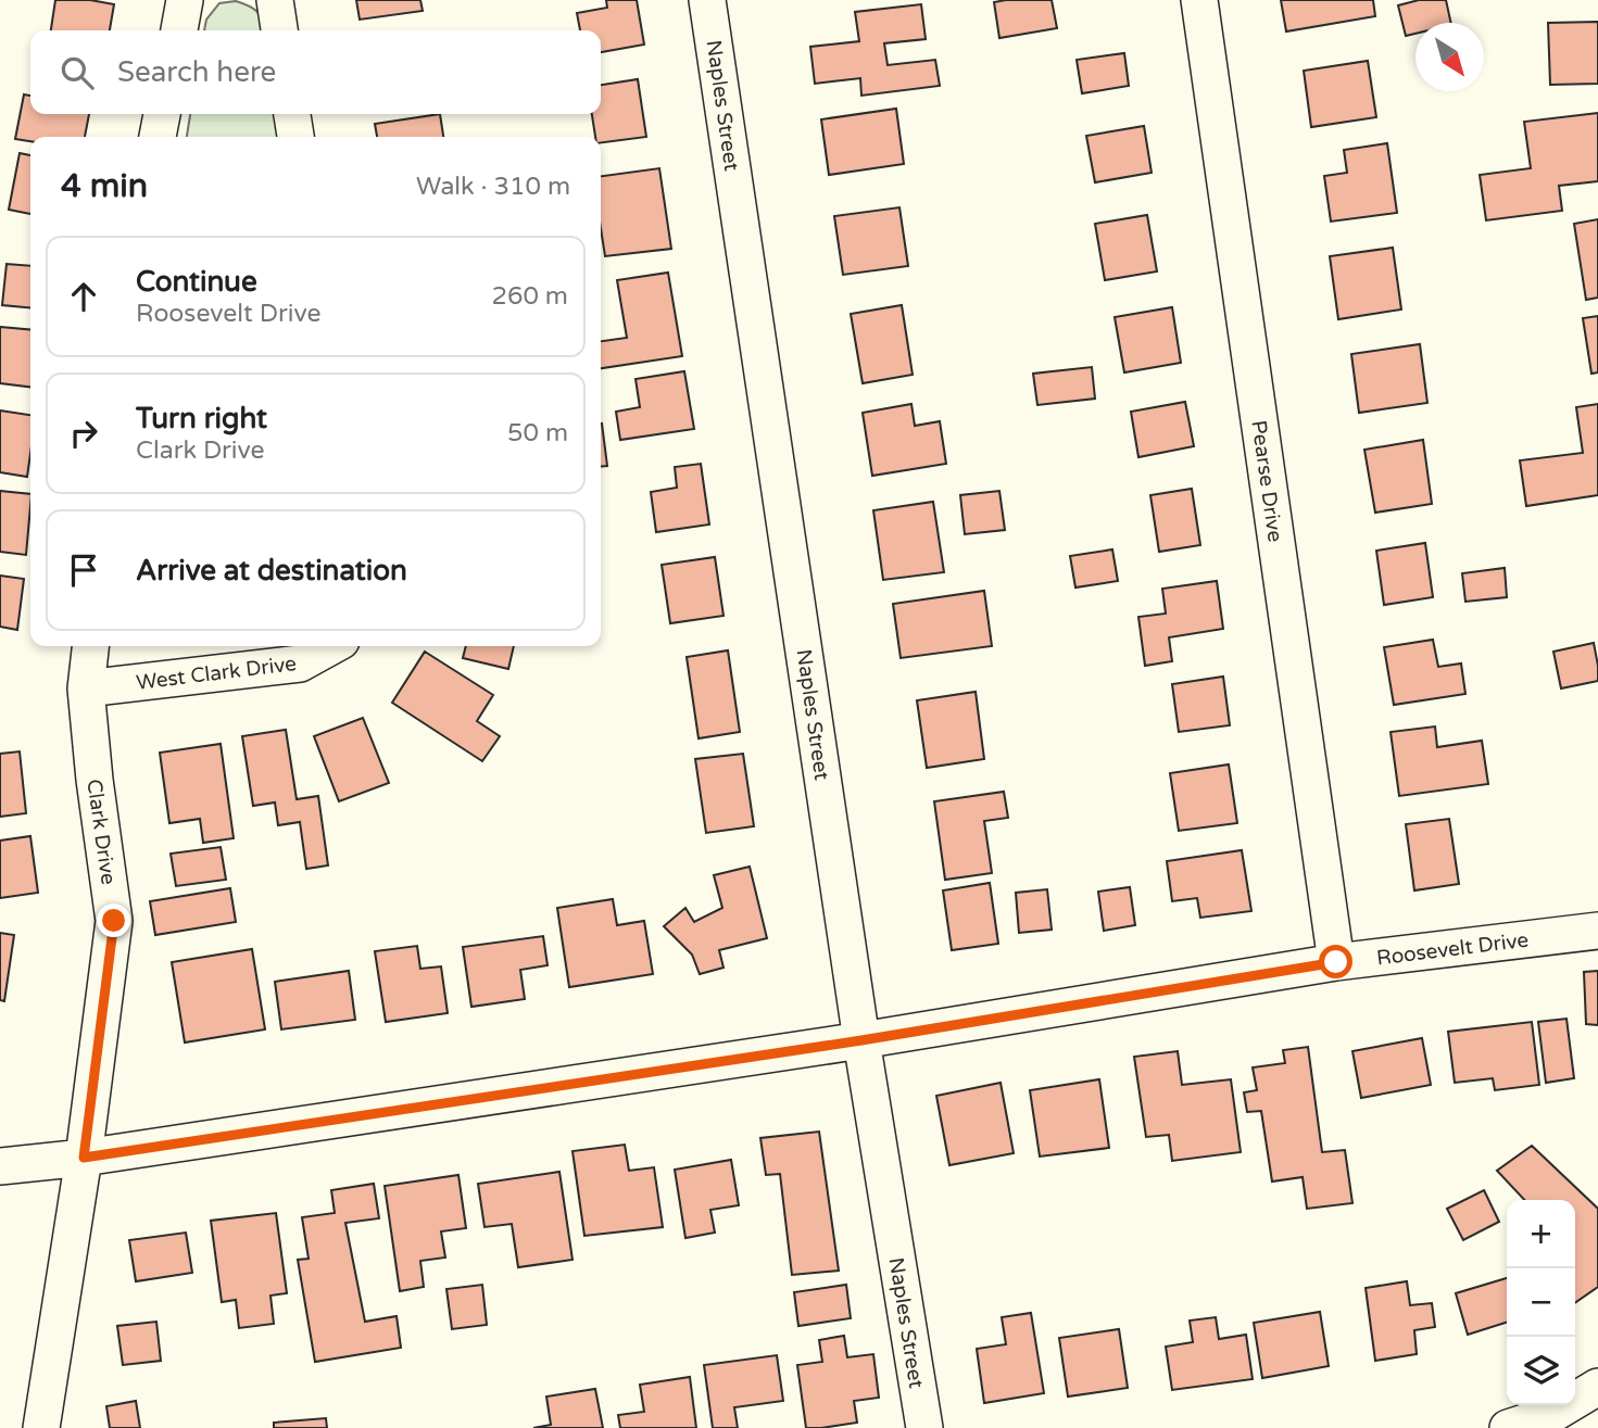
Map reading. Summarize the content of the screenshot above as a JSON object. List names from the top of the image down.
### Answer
{
  "streets": {
    "street": [
      "Naples Street",
      "Pearse Drive",
      "West Clark Drive",
      "Clark Drive",
      "Roosevelt Drive"
    ]
  },
  "crossings": [
    ["Naples Street", "Roosevelt Drive"],
    ["Pearse Drive", "Roosevelt Drive"],
    ["West Clark Drive", "Clark Drive"],
    ["Clark Drive", "Roosevelt Drive"]
  ],
  "north": "bottom right",
  "page": {
    "search": "Search here",
    "heading": ["4 min", "Walk · 310 m"],
    "list": [
      ["Continue", "Roosevelt Drive", "260 m"],
      ["Turn right", "Clark Drive", "50 m"],
      "Arrive at destination"
    ],
    "map_buttons": ["+", "−"]
  }
}
